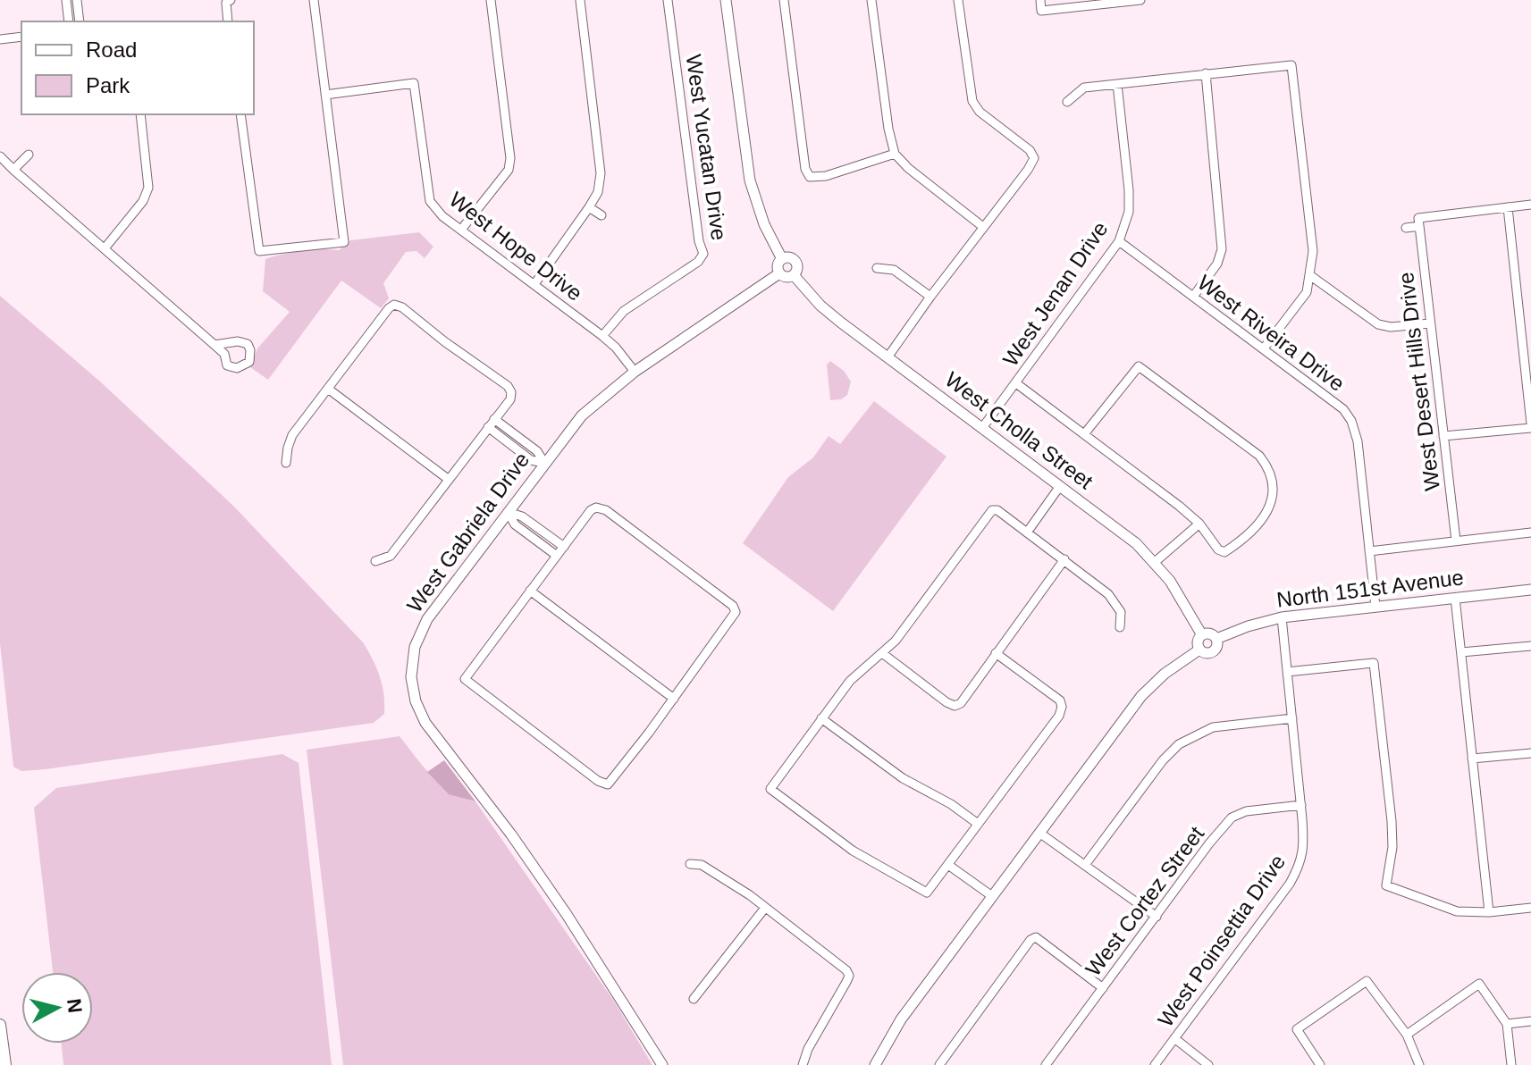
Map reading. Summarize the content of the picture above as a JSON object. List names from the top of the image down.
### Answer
{
  "streets": {
    "street": [
      "West Yucatan Drive",
      "West Hope Drive",
      "West Jenan Drive",
      "West Riveira Drive",
      "West Desert Hills Drive",
      "West Cholla Street",
      "West Gabriela Drive",
      "North 151st Avenue",
      "West Cortez Street",
      "West Poinsettia Drive"
    ]
  },
  "crossings": [
    ["West Yucatan Drive", "West Hope Drive"],
    ["West Hope Drive", "West Gabriela Drive"],
    ["West Jenan Drive", "West Riveira Drive"],
    ["West Jenan Drive", "West Cholla Street"],
    ["West Riveira Drive", "North 151st Avenue"],
    ["West Cholla Street", "West Gabriela Drive"],
    ["West Cholla Street", "North 151st Avenue"],
    ["North 151st Avenue", "West Poinsettia Drive"],
    ["West Cortez Street", "West Poinsettia Drive"]
  ],
  "legend": ["Road", "Park"],
  "north": "right"
}
